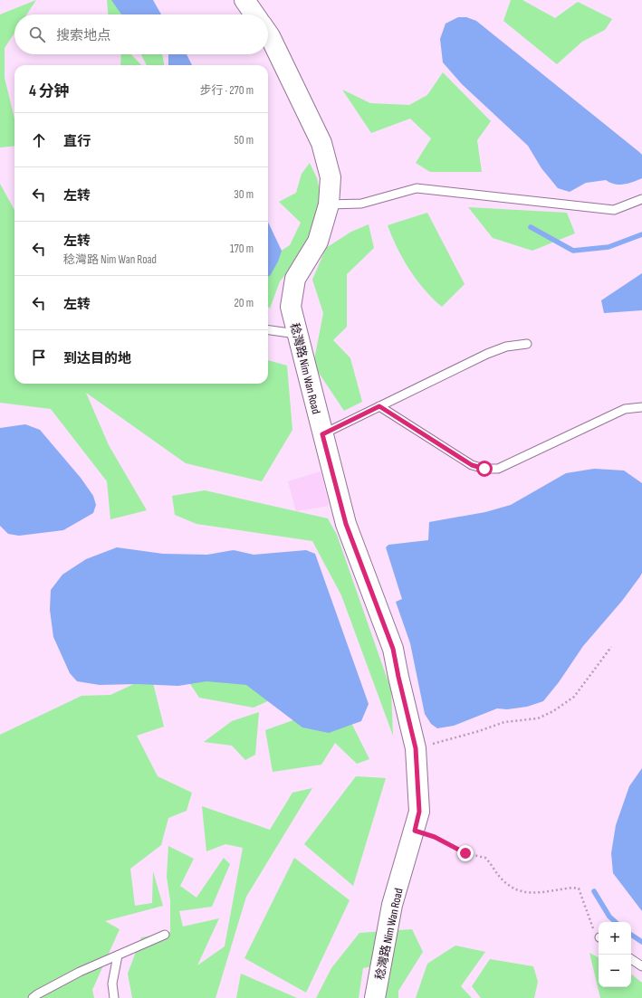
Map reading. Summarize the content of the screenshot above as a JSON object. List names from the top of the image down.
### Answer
{
  "streets": {
    "street": ["稔灣路 Nim Wan Road"]
  },
  "page": {
    "search": "搜索地点",
    "heading": ["4 分钟", "步行 · 270 m"],
    "list": [
      ["直行", "50 m"],
      ["左转", "30 m"],
      ["左转", "稔灣路 Nim Wan Road", "170 m"],
      ["左转", "20 m"],
      "到达目的地"
    ],
    "map_buttons": ["+", "−"]
  }
}
